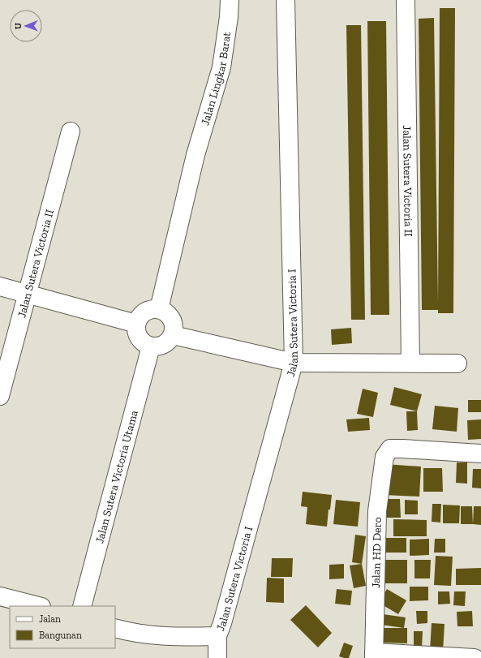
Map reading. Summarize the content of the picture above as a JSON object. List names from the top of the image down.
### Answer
{
  "streets": {
    "street": [
      "Jalan Lingkar Barat",
      "Jalan Sutera Victoria II",
      "Jalan Sutera Victoria I",
      "Jalan Sutera Victoria Utama",
      "Jalan HD Dero"
    ]
  },
  "crossings": [
    ["Jalan Lingkar Barat", "Jalan Sutera Victoria Utama"]
  ],
  "legend": ["Jalan", "Bangunan"],
  "north": "left"
}
